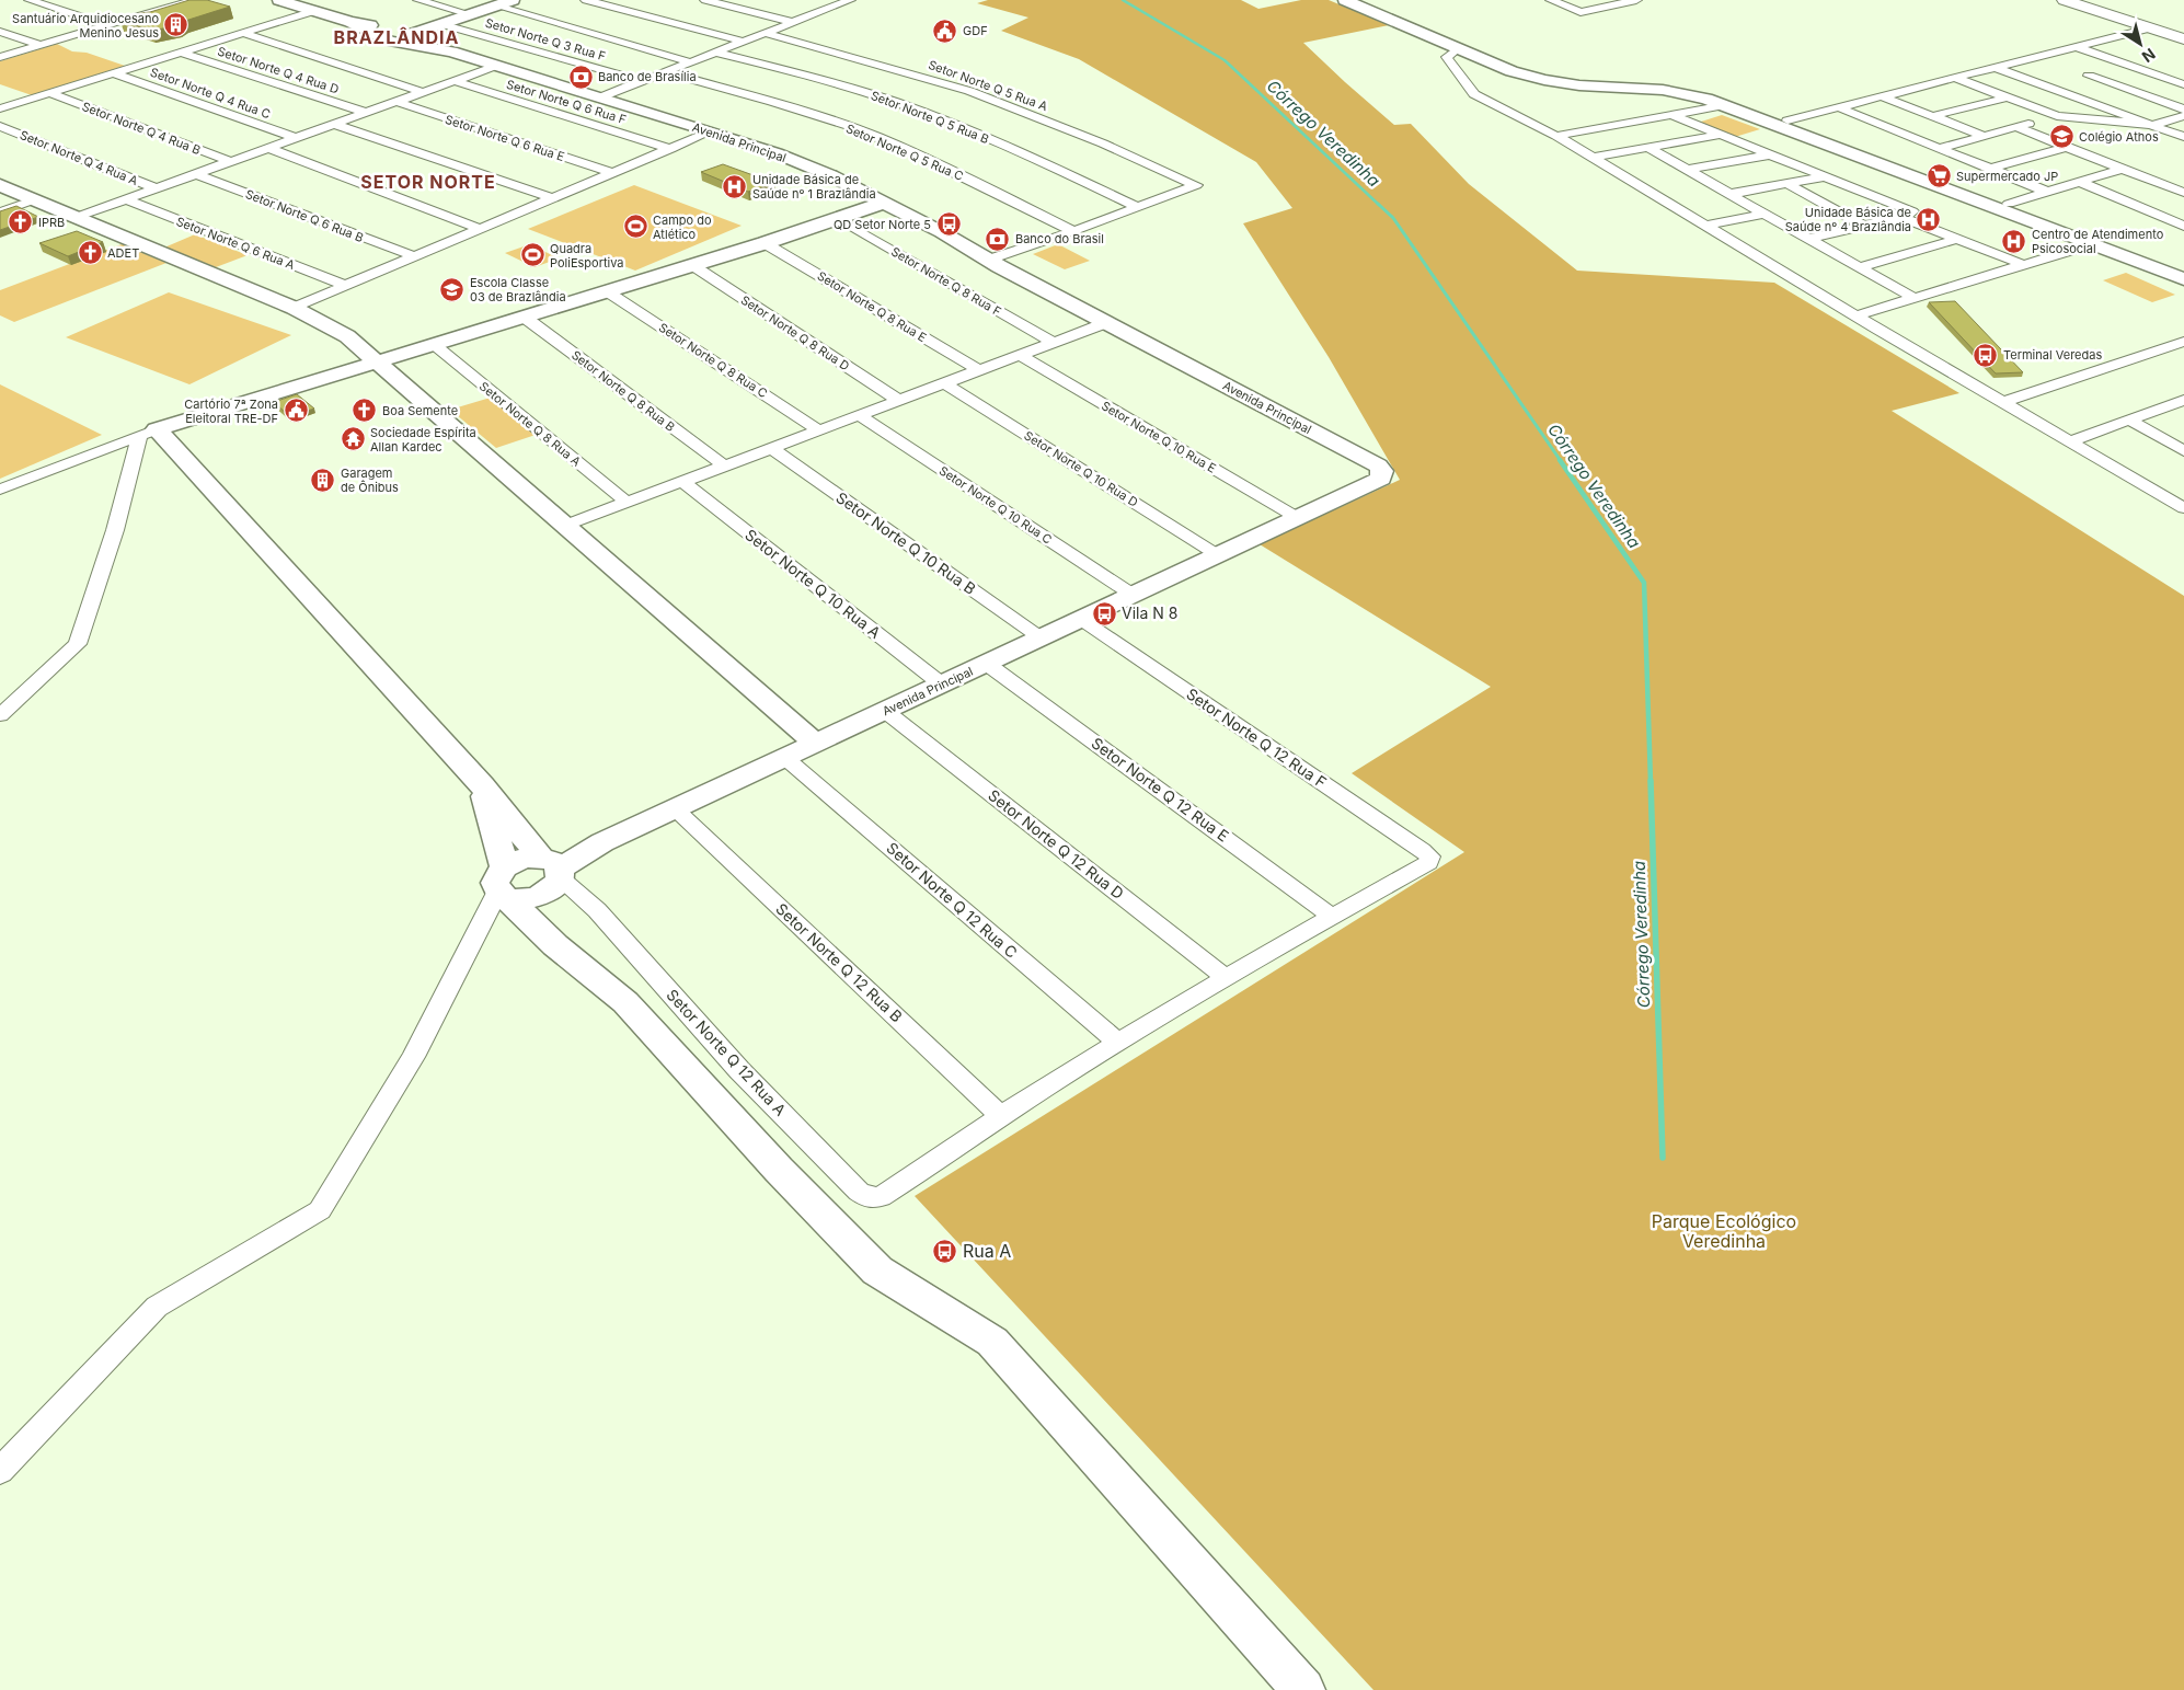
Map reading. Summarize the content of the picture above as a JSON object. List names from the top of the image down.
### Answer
{
  "streets": {
    "street": [
      "Setor Norte Q 3 Rua F",
      "Setor Norte Q 4 Rua D",
      "Setor Norte Q 5 Rua A",
      "Setor Norte Q 4 Rua C",
      "Setor Norte Q 6 Rua F",
      "Setor Norte Q 5 Rua B",
      "Setor Norte Q 4 Rua B",
      "Setor Norte Q 6 Rua E",
      "Avenida Principal",
      "Setor Norte Q 5 Rua C",
      "Setor Norte Q 4 Rua A",
      "Setor Norte Q 6 Rua B",
      "Setor Norte Q 6 Rua A",
      "Setor Norte Q 8 Rua F",
      "Setor Norte Q 8 Rua E",
      "Setor Norte Q 8 Rua D",
      "Setor Norte Q 8 Rua C",
      "Setor Norte Q 8 Rua B",
      "Setor Norte Q 8 Rua A",
      "Setor Norte Q 10 Rua E",
      "Setor Norte Q 10 Rua D",
      "Setor Norte Q 10 Rua C",
      "Setor Norte Q 10 Rua B",
      "Setor Norte Q 10 Rua A",
      "Setor Norte Q 12 Rua F",
      "Setor Norte Q 12 Rua E",
      "Setor Norte Q 12 Rua D",
      "Setor Norte Q 12 Rua C",
      "Setor Norte Q 12 Rua B",
      "Setor Norte Q 12 Rua A"
    ]
  },
  "crossings": [
    ["Avenida Principal", "Setor Norte Q 10 Rua E"],
    ["Avenida Principal", "Setor Norte Q 10 Rua D"],
    ["Avenida Principal", "Setor Norte Q 10 Rua C"],
    ["Avenida Principal", "Setor Norte Q 10 Rua B"],
    ["Avenida Principal", "Setor Norte Q 10 Rua A"],
    ["Avenida Principal", "Setor Norte Q 12 Rua F"],
    ["Avenida Principal", "Setor Norte Q 12 Rua E"],
    ["Avenida Principal", "Setor Norte Q 12 Rua D"],
    ["Avenida Principal", "Setor Norte Q 12 Rua C"],
    ["Avenida Principal", "Setor Norte Q 12 Rua B"],
    ["Avenida Principal", "Setor Norte Q 12 Rua A"],
    ["Setor Norte Q 12 Rua F", "Setor Norte Q 12 Rua E"],
    ["Setor Norte Q 12 Rua B", "Setor Norte Q 12 Rua A"]
  ],
  "districts": ["BRAZLÂNDIA", "SETOR NORTE"],
  "water": ["Córrego Veredinha"],
  "parks": ["Parque Ecológico Veredinha"],
  "places": {
    "building": ["Santuário Arquidiocesano Menino Jesus", "Garagem de Ônibus"],
    "public building": ["GDF", "Cartório 7ª Zona Eleitoral TRE-DF"],
    "bank": ["Banco de Brasília", "Banco do Brasil"],
    "school or university": ["Colégio Athos", "Escola Classe 03 de Brazlândia"],
    "supermarket": ["Supermercado JP"],
    "hospital": ["Unidade Básica de Saúde nº 1 Brazlândia", "Unidade Básica de Saúde nº 4 Brazlândia", "Centro de Atendimento Psicosocial"],
    "church": ["IPRB", "ADET", "Boa Semente"],
    "bus stop": [
      "QD Setor Norte 5",
      "Terminal Veredas",
      "Vila N 8",
      "Rua A"
    ],
    "sports": ["Campo do Atlético", "Quadra PoliEsportiva"],
    "temple": ["Sociedade Espírita Allan Kardec"]
  },
  "north": "bottom right"
}
